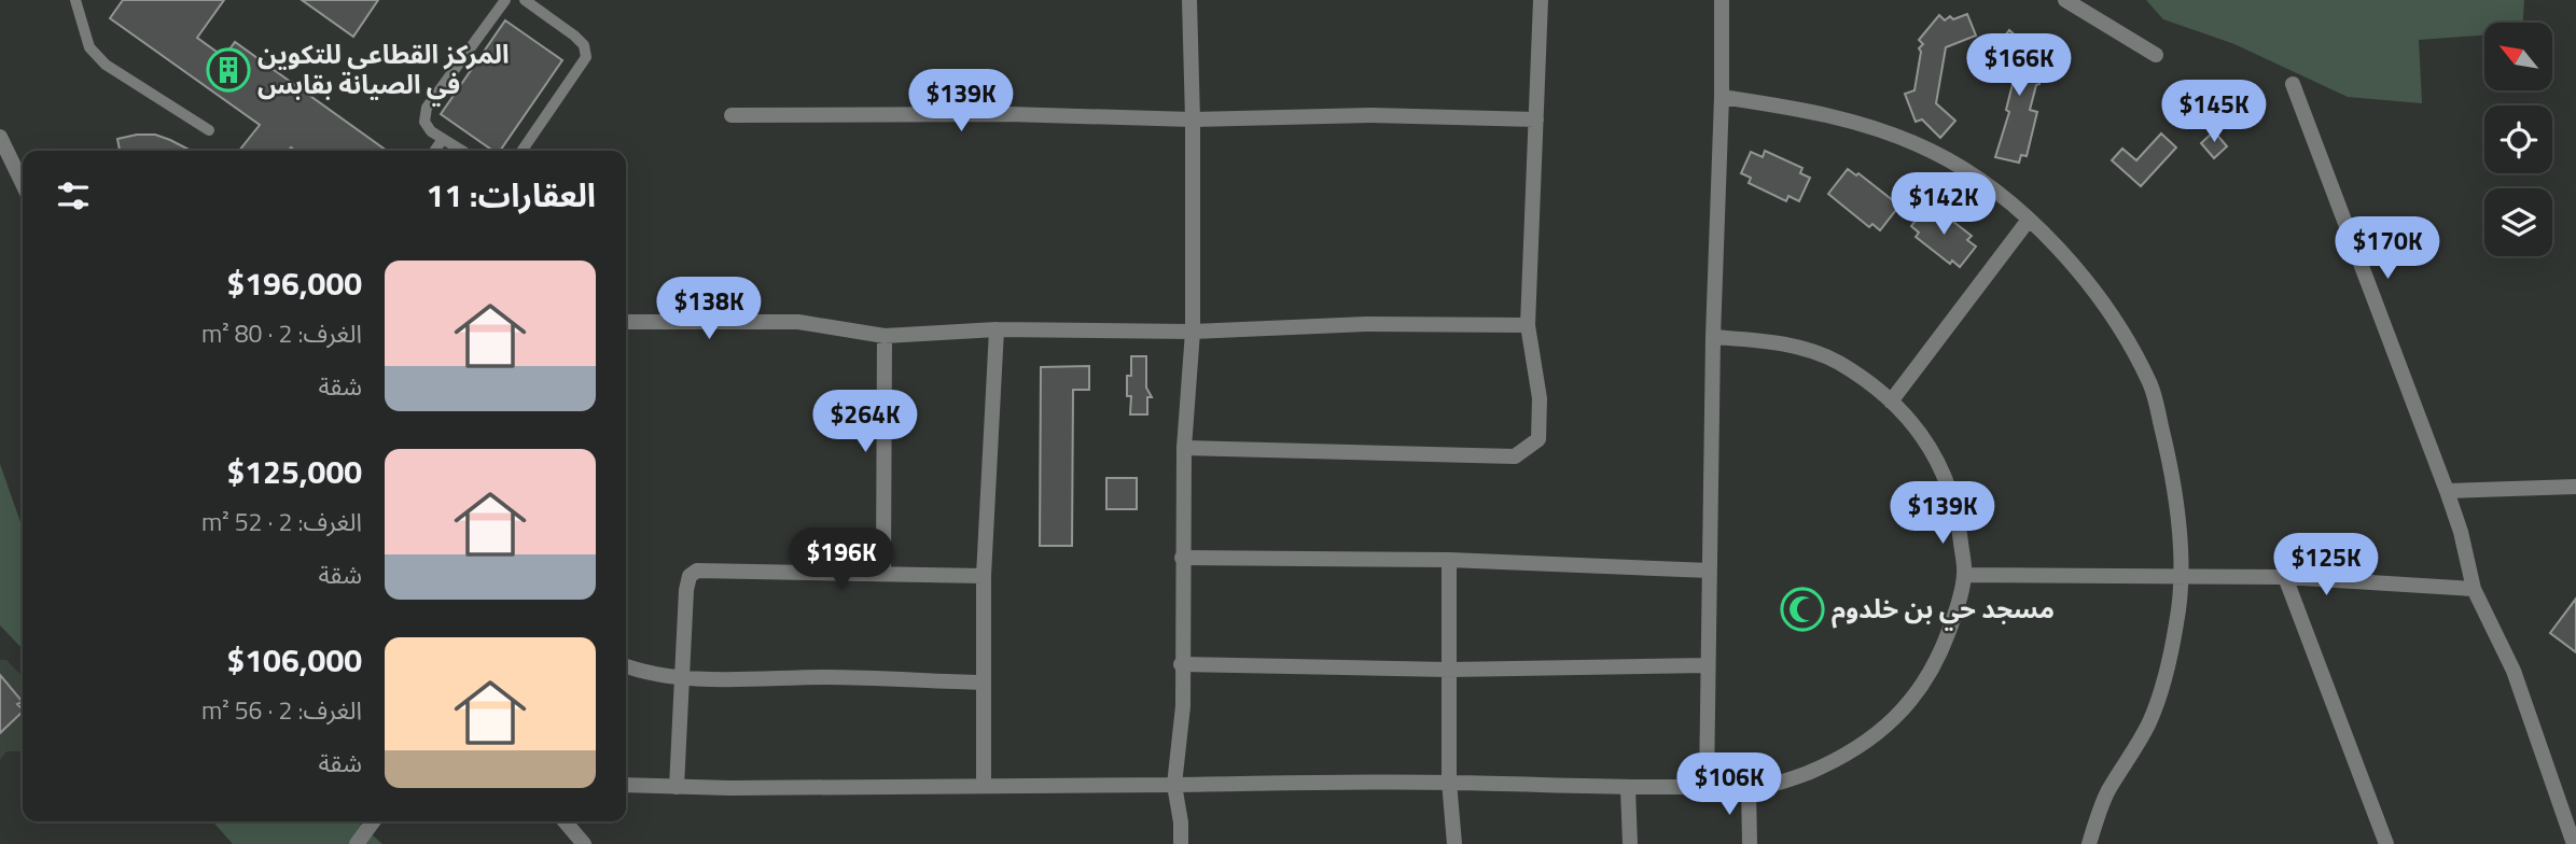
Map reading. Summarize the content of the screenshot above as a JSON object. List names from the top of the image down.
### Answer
{
  "places": {
    "building": ["المركز القطاعى للتكوين في الصيانة بقابس"],
    "mosque": ["مسجد حي بن خلدوم"]
  },
  "north": "top left",
  "page": {
    "price": [
      "$166K",
      "$139K",
      "$145K",
      "$142K",
      "$170K",
      "$138K",
      "$264K",
      "$139K",
      "$196K",
      "$125K",
      "$106K"
    ],
    "heading": "العقارات: 11",
    "list": [
      {
        "name": "$196,000",
        "note": "الغرف: 2 · 80 m² · شقة"
      },
      {
        "name": "$125,000",
        "note": "الغرف: 2 · 52 m² · شقة"
      },
      {
        "name": "$106,000",
        "note": "الغرف: 2 · 56 m² · شقة"
      }
    ]
  }
}
